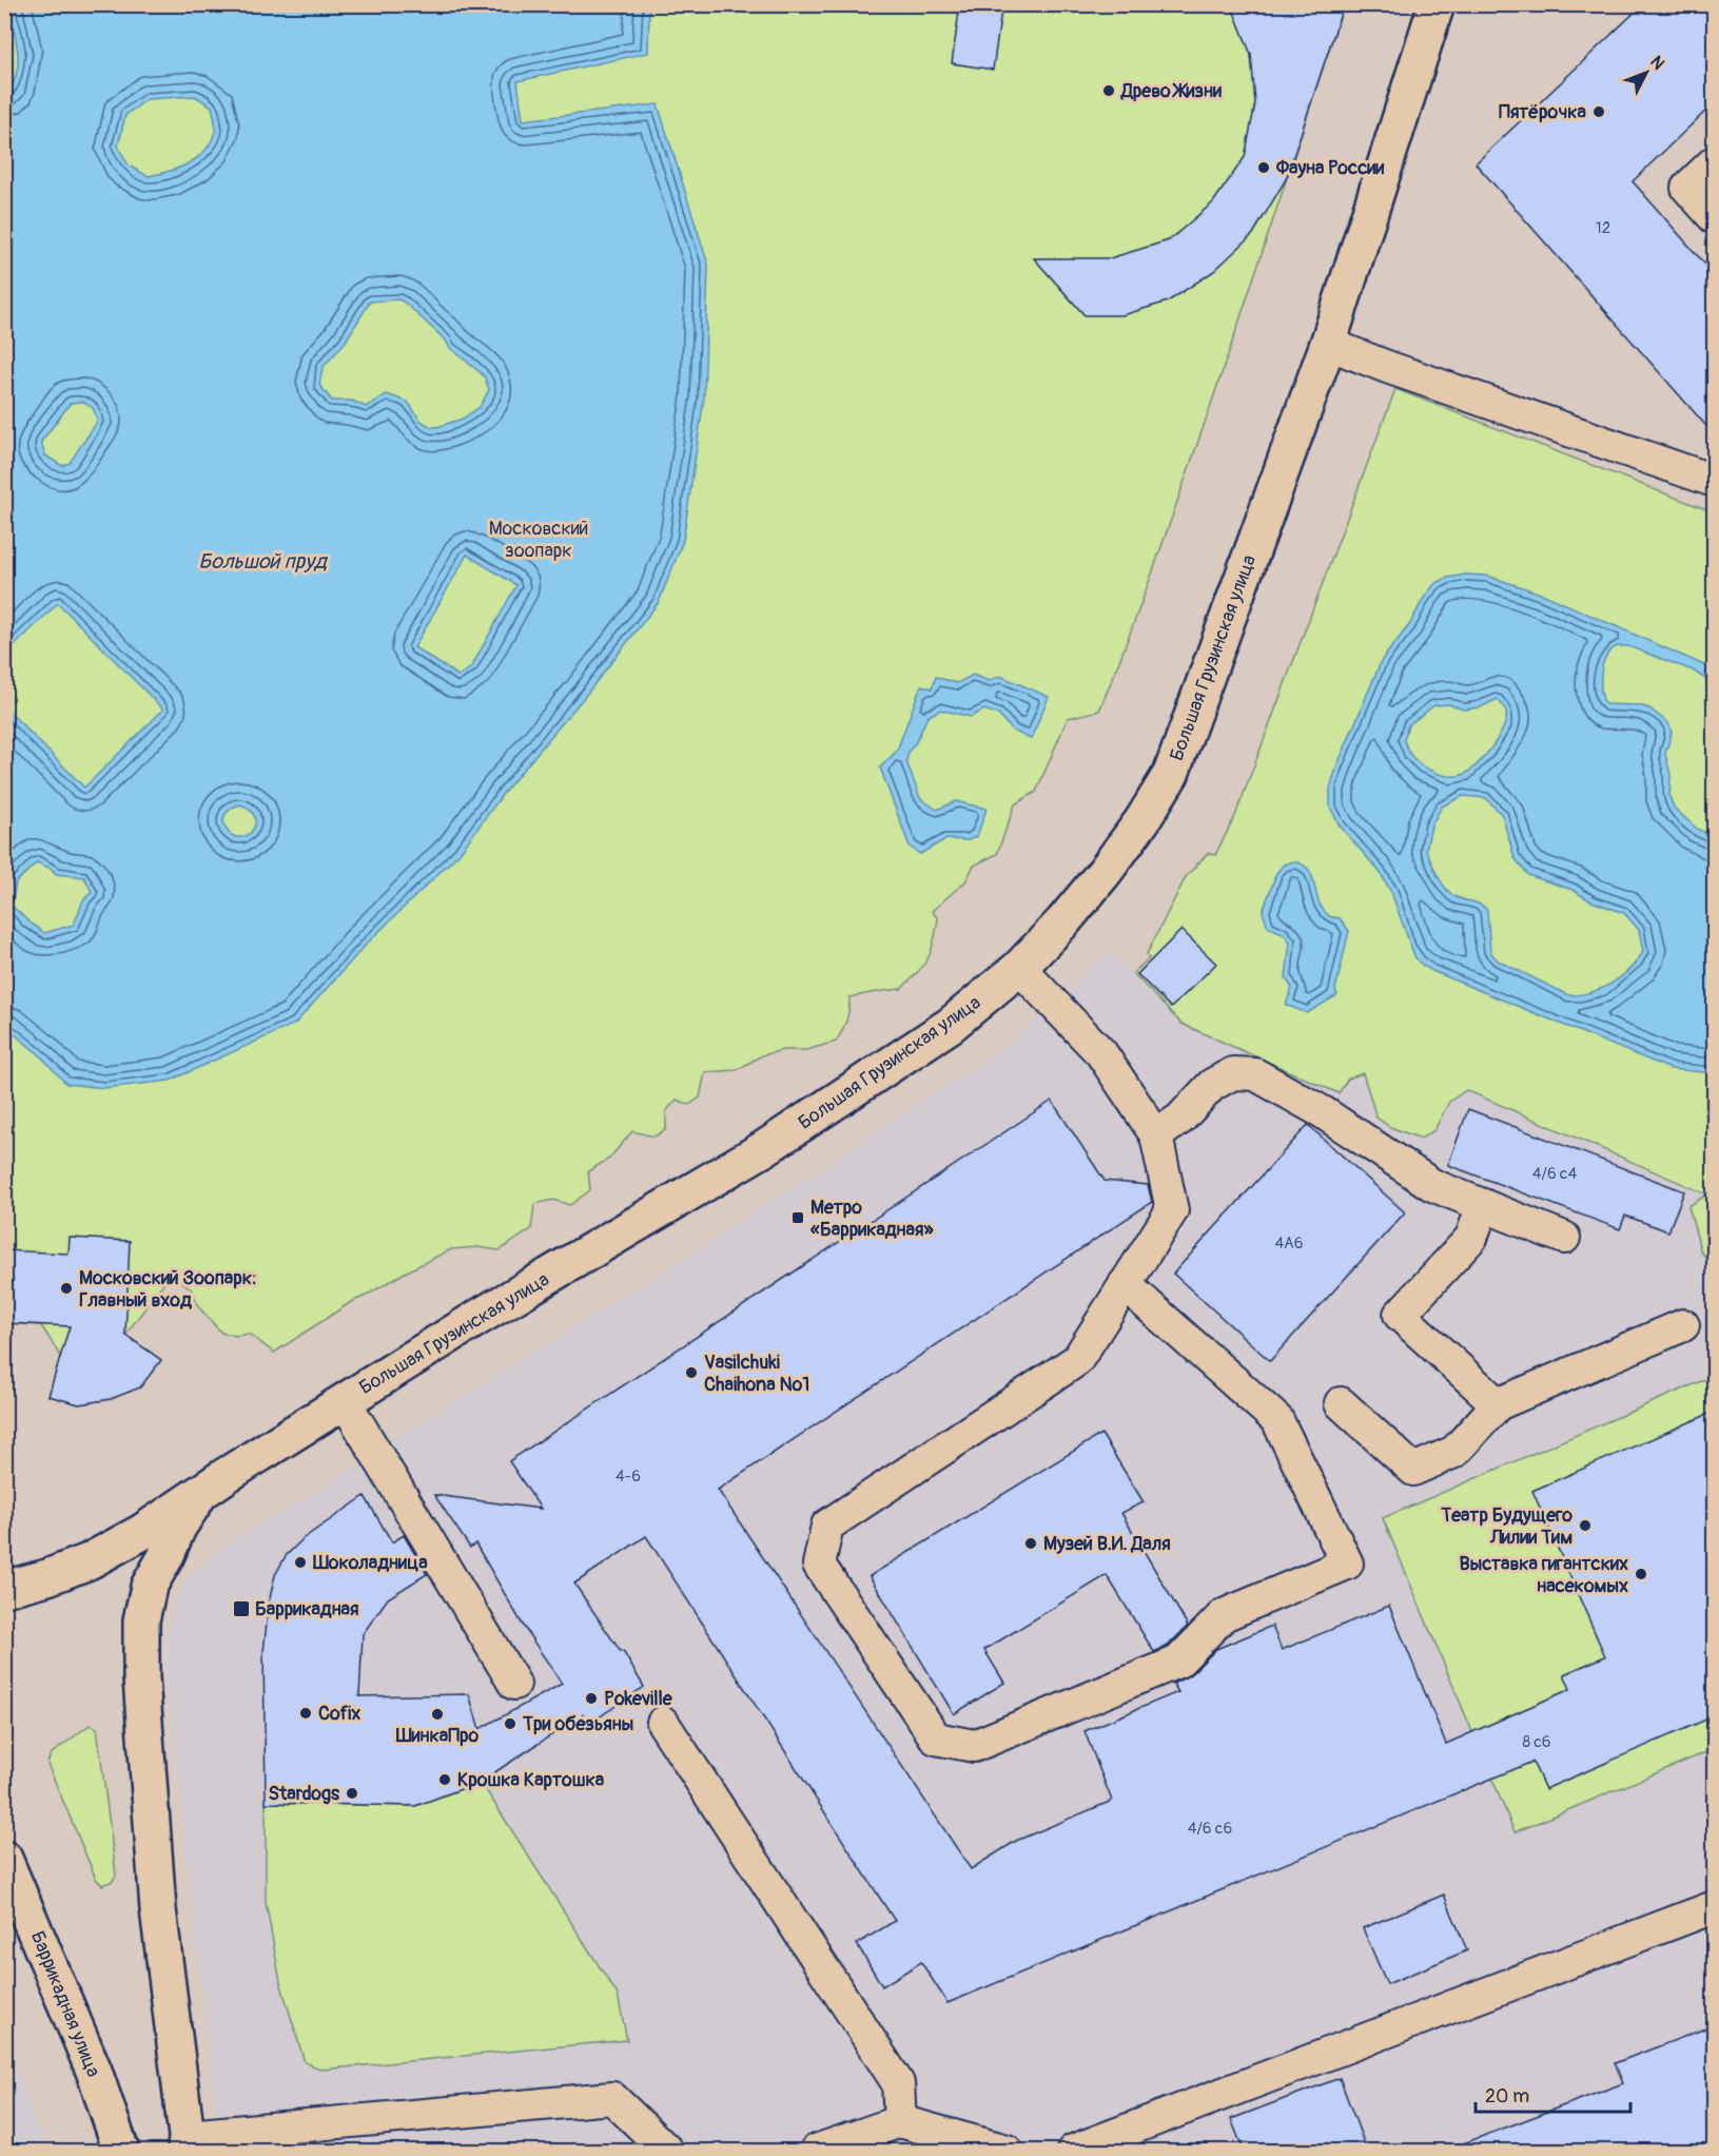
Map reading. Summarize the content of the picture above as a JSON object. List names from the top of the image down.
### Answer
{
  "streets": {
    "main road": ["Большая Грузинская улица", "Баррикадная улица"]
  },
  "water": ["Большой пруд"],
  "parks": ["Московский зоопарк"],
  "places": {
    "other": [
      "Древо Жизни",
      "Пятёрочка",
      "Фауна России",
      "Московский Зоопарк: Главный вход",
      "Vasilchuki Chaihona №1",
      "Театр Будущего Лилии Тим",
      "Музей В.И. Даля",
      "Шоколадница",
      "Выставка гигантских насекомых",
      "Pokeville",
      "Cofix",
      "ШинкаПро",
      "Три обезьяны",
      "Крошка Картошка",
      "Stardogs"
    ],
    "transit": ["Метро «Баррикадная»", "Баррикадная"]
  },
  "house_numbers": [
    "12",
    "4/6 с4",
    "4А6",
    "4-6",
    "8 с6",
    "4/6 с6"
  ],
  "scale_bar": "20 m",
  "north": "top right"
}
